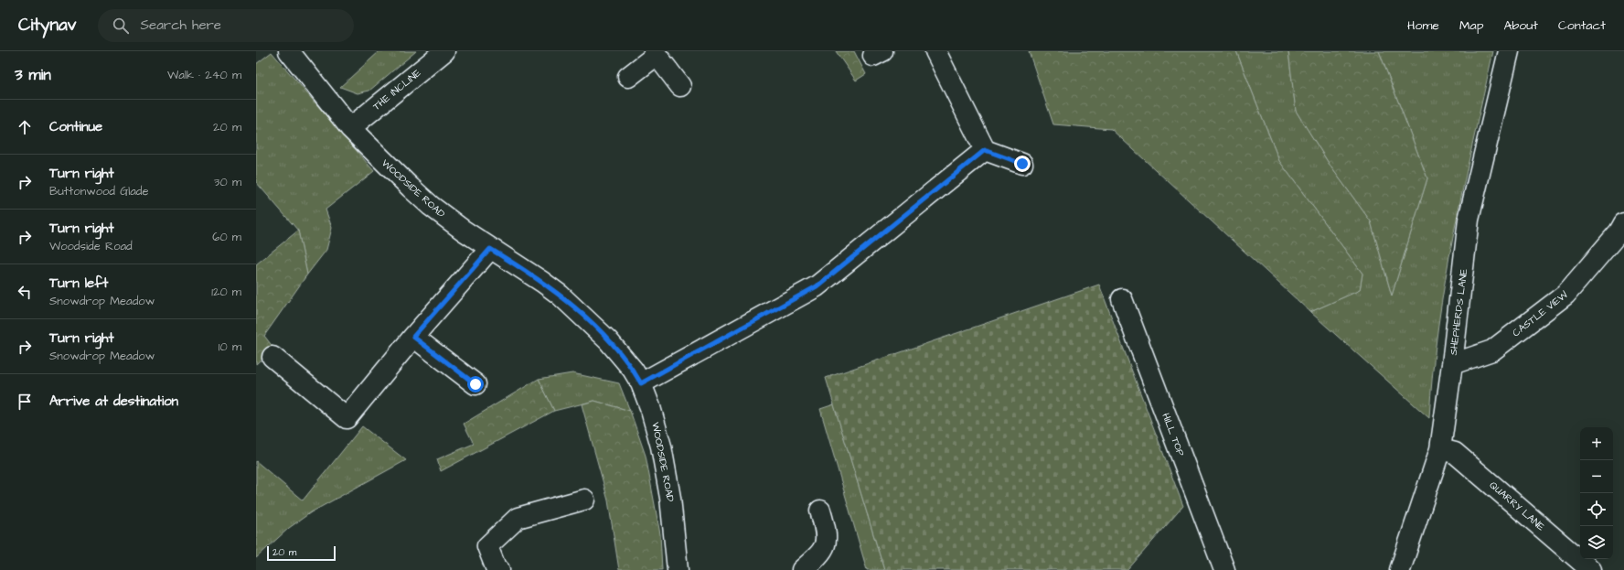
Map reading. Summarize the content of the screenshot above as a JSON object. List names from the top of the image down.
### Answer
{
  "streets": {
    "street": [
      "THE INCLINE",
      "WOODSIDE ROAD",
      "SHEPHERDS LANE",
      "CASTLE VIEW",
      "HILL TOP",
      "QUARRY LANE"
    ]
  },
  "crossings": [
    ["THE INCLINE", "WOODSIDE ROAD"],
    ["SHEPHERDS LANE", "CASTLE VIEW"],
    ["SHEPHERDS LANE", "QUARRY LANE"]
  ],
  "scale_bar": "20 m",
  "page": {
    "header": "Citynav",
    "search": "Search here",
    "nav": [
      "Home",
      "Map",
      "About",
      "Contact"
    ],
    "heading": ["3 min", "Walk · 240 m"],
    "list": [
      ["Continue", "20 m"],
      ["Turn right", "Buttonwood Glade", "30 m"],
      ["Turn right", "Woodside Road", "60 m"],
      ["Turn left", "Snowdrop Meadow", "120 m"],
      ["Turn right", "Snowdrop Meadow", "10 m"],
      "Arrive at destination"
    ],
    "map_buttons": ["+", "−"],
    "scale": "20 m"
  }
}
